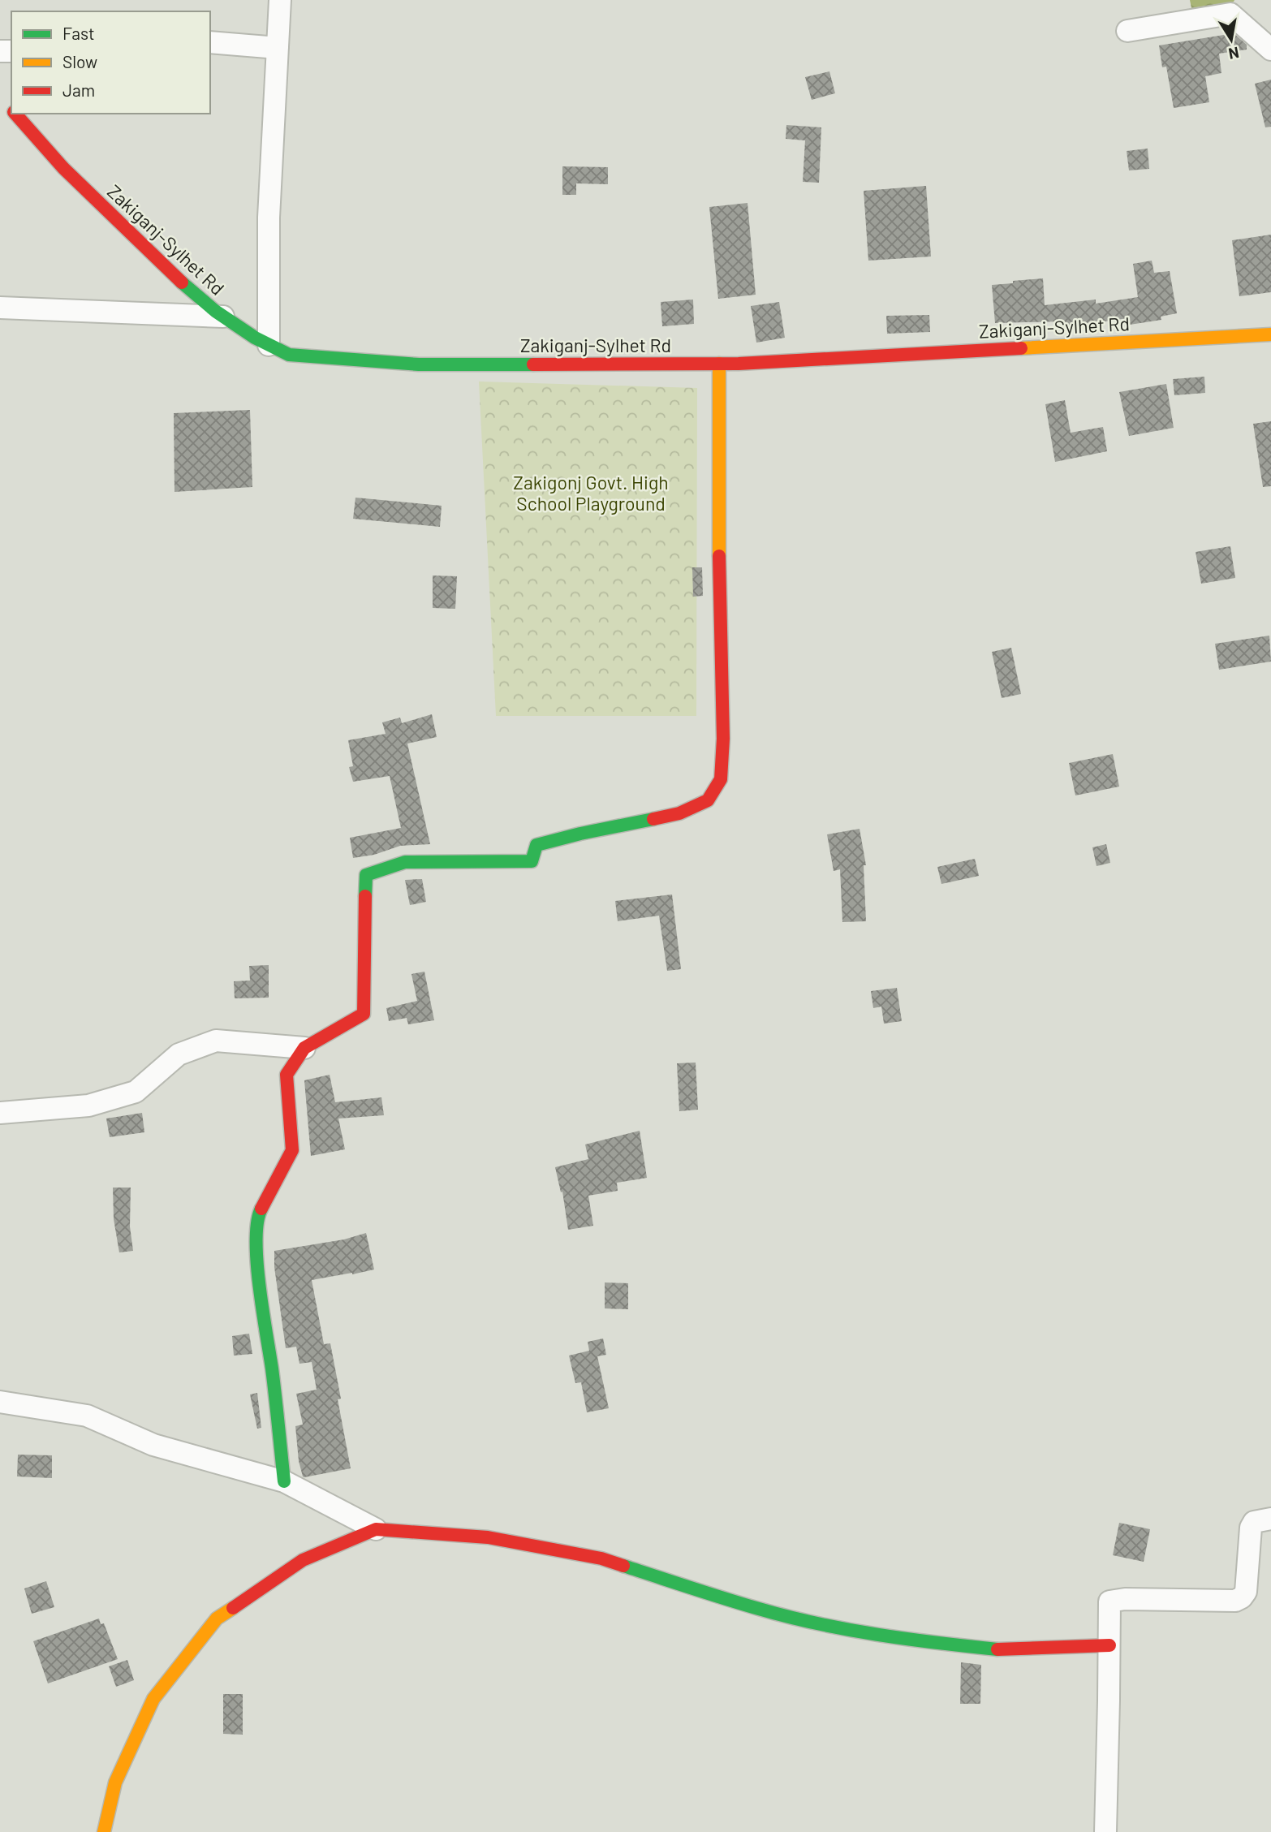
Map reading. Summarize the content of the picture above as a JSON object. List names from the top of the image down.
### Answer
{
  "streets": {
    "street": ["Zakiganj-Sylhet Rd"]
  },
  "parks": ["Zakigonj Govt. High School Playground"],
  "legend": ["Fast", "Slow", "Jam"],
  "north": "bottom"
}
